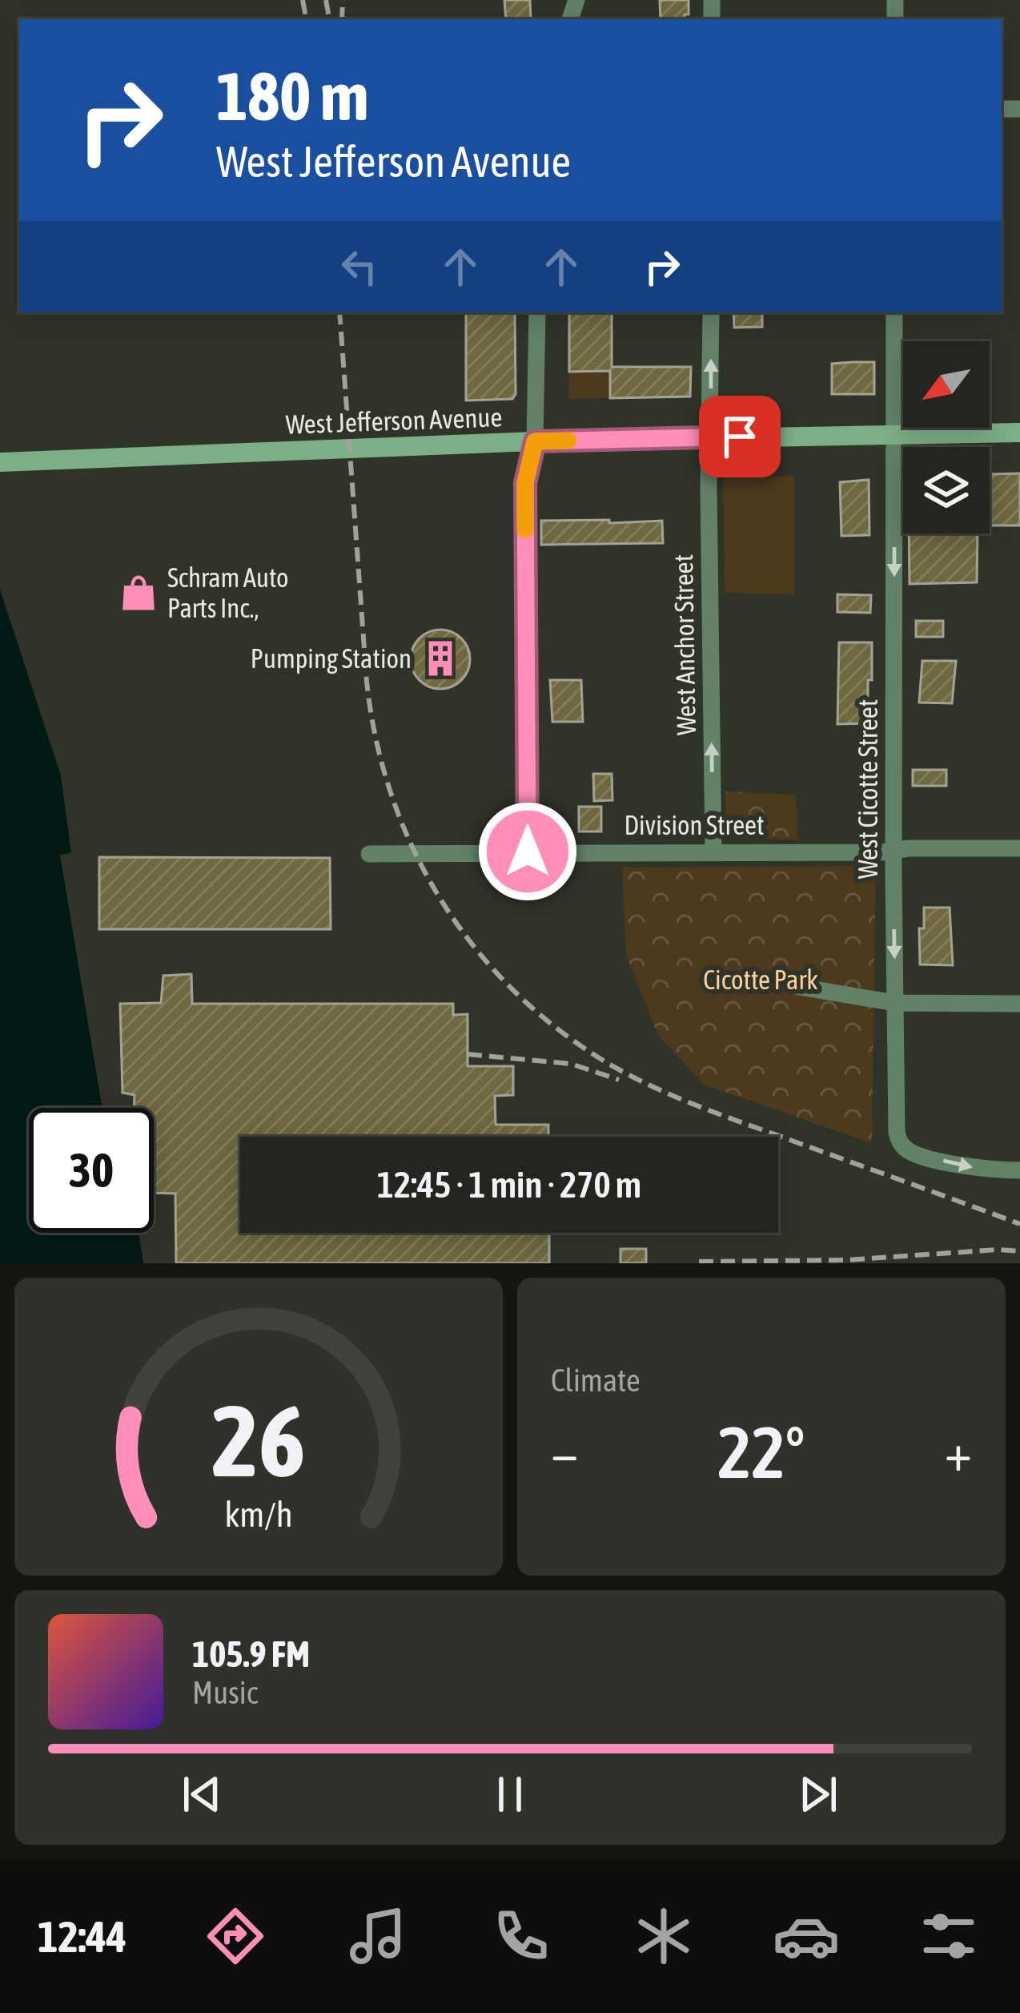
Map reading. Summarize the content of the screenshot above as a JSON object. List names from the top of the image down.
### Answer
{
  "streets": {
    "main road": ["West Jefferson Avenue"],
    "street": ["West Anchor Street", "West Cicotte Street", "Division Street"]
  },
  "crossings": [
    ["West Jefferson Avenue", "West Anchor Street"],
    ["West Jefferson Avenue", "West Cicotte Street"],
    ["West Anchor Street", "Division Street"],
    ["West Cicotte Street", "Division Street"]
  ],
  "one_way": ["West Anchor Street", "West Cicotte Street"],
  "parks": ["Cicotte Park"],
  "places": {
    "shop": ["Schram Auto Parts Inc.,"],
    "building": ["Pumping Station"]
  },
  "north": "bottom left",
  "page": {
    "turn": ["180 m", "West Jefferson Avenue"],
    "limit": "30",
    "trip": "12:45 · 1 min · 270 m",
    "tile": "Climate",
    "heat": ["−", "22°", "+"],
    "song": ["105.9 FM", "Music"],
    "tabs": "12:44",
    "gauge": ["26", "km/h"]
  }
}
